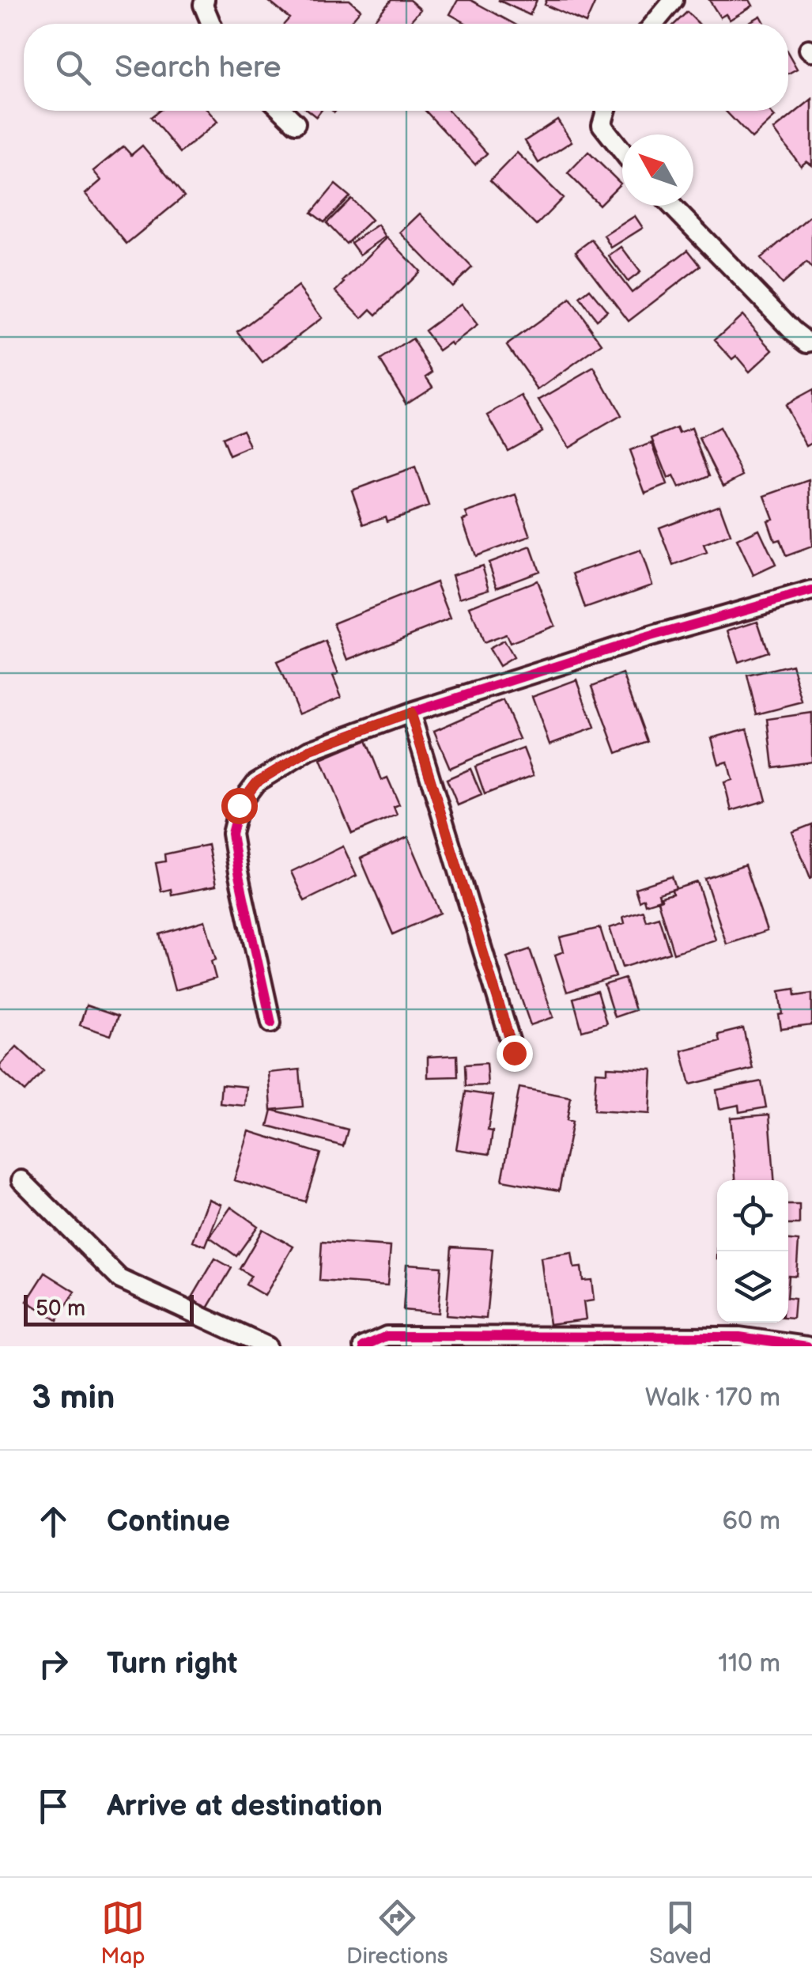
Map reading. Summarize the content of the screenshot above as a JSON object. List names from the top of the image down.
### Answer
{
  "scale_bar": "50 m",
  "north": "top left",
  "page": {
    "search": "Search here",
    "scale": "50 m",
    "heading": ["3 min", "Walk · 170 m"],
    "list": [
      ["Continue", "60 m"],
      ["Turn right", "110 m"],
      "Arrive at destination"
    ],
    "nav": ["Map", "Directions", "Saved"]
  }
}
